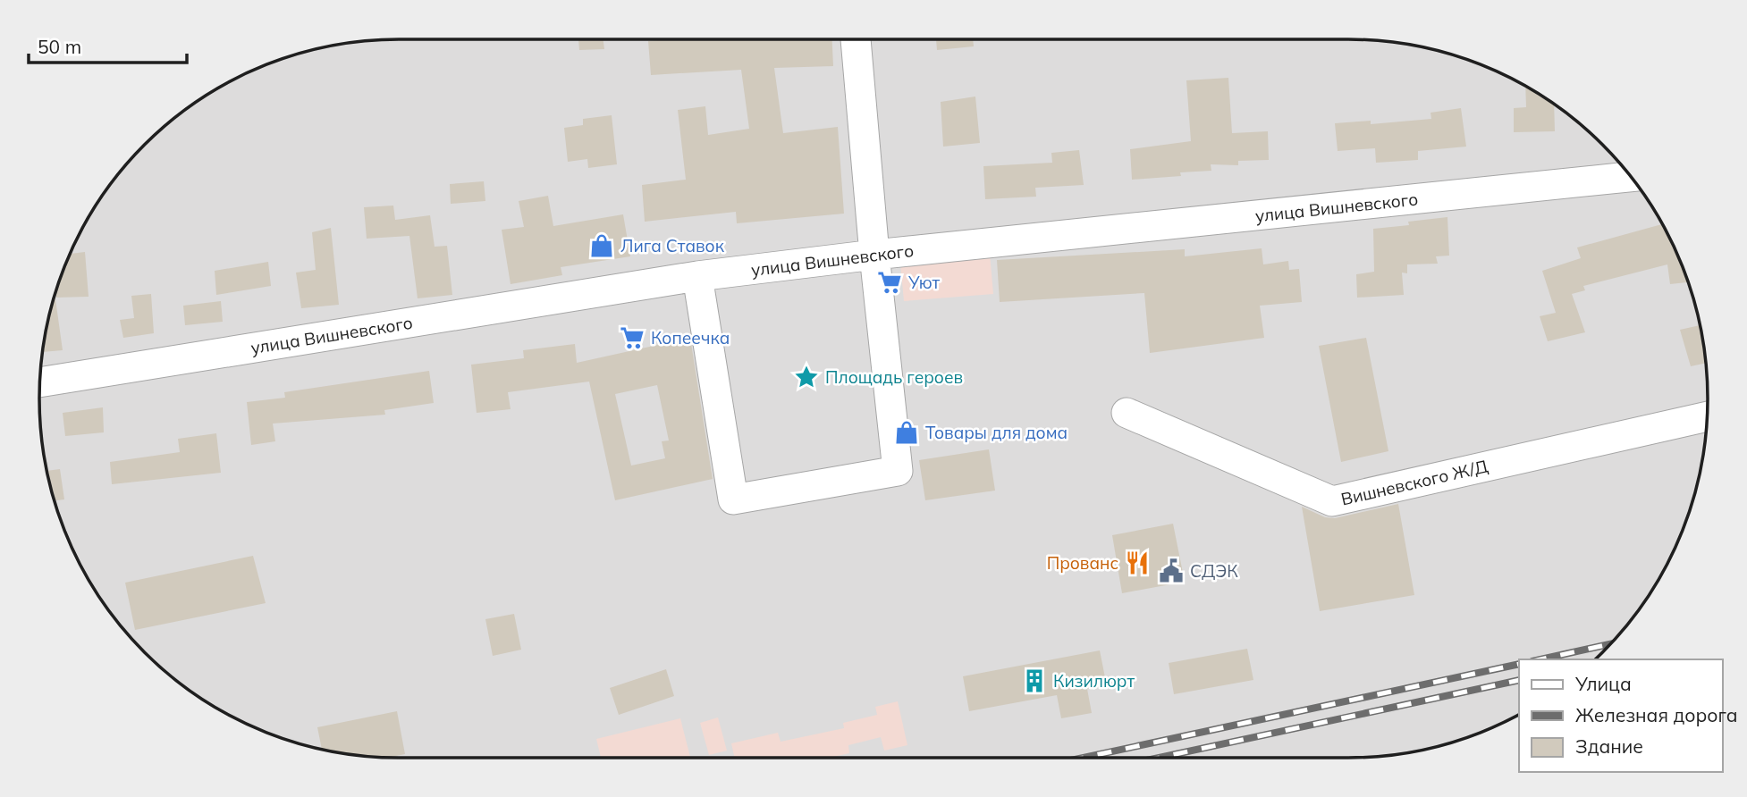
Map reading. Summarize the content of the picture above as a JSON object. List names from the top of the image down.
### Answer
{
  "streets": {
    "street": ["улица Вишневского", "Вишневского Ж/Д"]
  },
  "places": {
    "shop": ["Лига Ставок", "Товары для дома"],
    "supermarket": ["Уют", "Копеечка"],
    "place": ["Площадь героев"],
    "restaurant": ["Прованс"],
    "public building": ["СДЭК"],
    "building": ["Кизилюрт"]
  },
  "legend": ["Улица", "Железная дорога", "Здание"],
  "scale_bar": "50 m"
}
